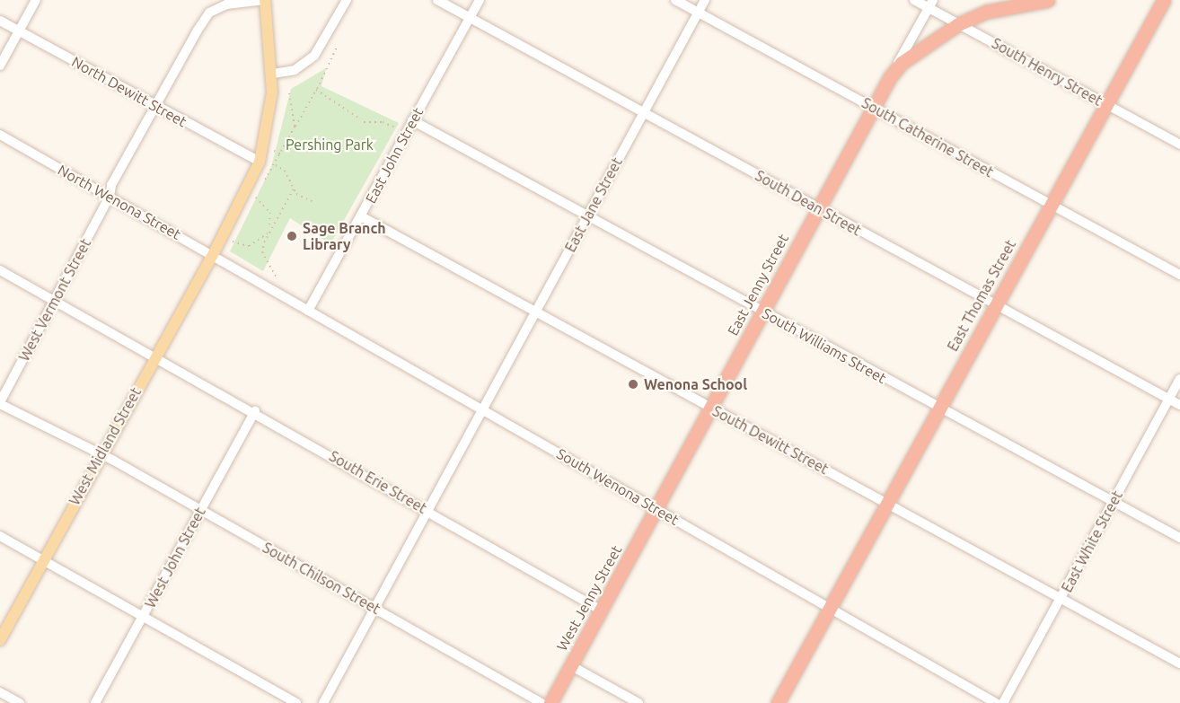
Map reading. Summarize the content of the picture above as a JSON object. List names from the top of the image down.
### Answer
{
  "streets": {
    "highway": ["East Jenny Street", "East Thomas Street", "West Jenny Street"],
    "main road": ["West Midland Street"],
    "street": [
      "South Henry Street",
      "North Dewitt Street",
      "South Catherine Street",
      "East John Street",
      "North Wenona Street",
      "South Dean Street",
      "East Jane Street",
      "West Vermont Street",
      "South Williams Street",
      "South Dewitt Street",
      "South Erie Street",
      "South Wenona Street",
      "East White Street",
      "West John Street",
      "South Chilson Street"
    ]
  },
  "crossings": [
    ["South Henry Street", "East Jenny Street"],
    ["South Henry Street", "East Thomas Street"],
    ["North Dewitt Street", "West Vermont Street"],
    ["North Dewitt Street", "West Midland Street"],
    ["South Catherine Street", "East Jane Street"],
    ["South Catherine Street", "East Jenny Street"],
    ["South Catherine Street", "East Thomas Street"],
    ["East John Street", "South Dean Street"],
    ["East John Street", "South Williams Street"],
    ["East John Street", "South Dewitt Street"],
    ["East John Street", "South Wenona Street"],
    ["North Wenona Street", "West Vermont Street"],
    ["North Wenona Street", "West Midland Street"],
    ["North Wenona Street", "South Wenona Street"],
    ["South Dean Street", "East Jane Street"],
    ["South Dean Street", "East Jenny Street"],
    ["South Dean Street", "East Thomas Street"],
    ["South Dean Street", "East White Street"],
    ["East Jane Street", "South Williams Street"],
    ["East Jane Street", "South Dewitt Street"],
    ["East Jane Street", "South Erie Street"],
    ["East Jane Street", "South Wenona Street"],
    ["East Jane Street", "South Chilson Street"],
    ["East Jenny Street", "South Williams Street"],
    ["East Jenny Street", "South Dewitt Street"],
    ["East Jenny Street", "South Wenona Street"],
    ["East Jenny Street", "West Jenny Street"],
    ["East Thomas Street", "South Williams Street"],
    ["East Thomas Street", "South Dewitt Street"],
    ["East Thomas Street", "South Wenona Street"],
    ["West Vermont Street", "West Midland Street"],
    ["West Vermont Street", "South Erie Street"],
    ["West Vermont Street", "South Chilson Street"],
    ["South Williams Street", "East White Street"],
    ["South Dewitt Street", "East White Street"],
    ["West Midland Street", "South Erie Street"],
    ["West Midland Street", "South Chilson Street"],
    ["South Erie Street", "West John Street"],
    ["South Erie Street", "West Jenny Street"],
    ["South Wenona Street", "West Jenny Street"],
    ["West John Street", "South Chilson Street"]
  ],
  "parks": ["Pershing Park"],
  "places": ["Sage Branch Library", "Wenona School"]
}
